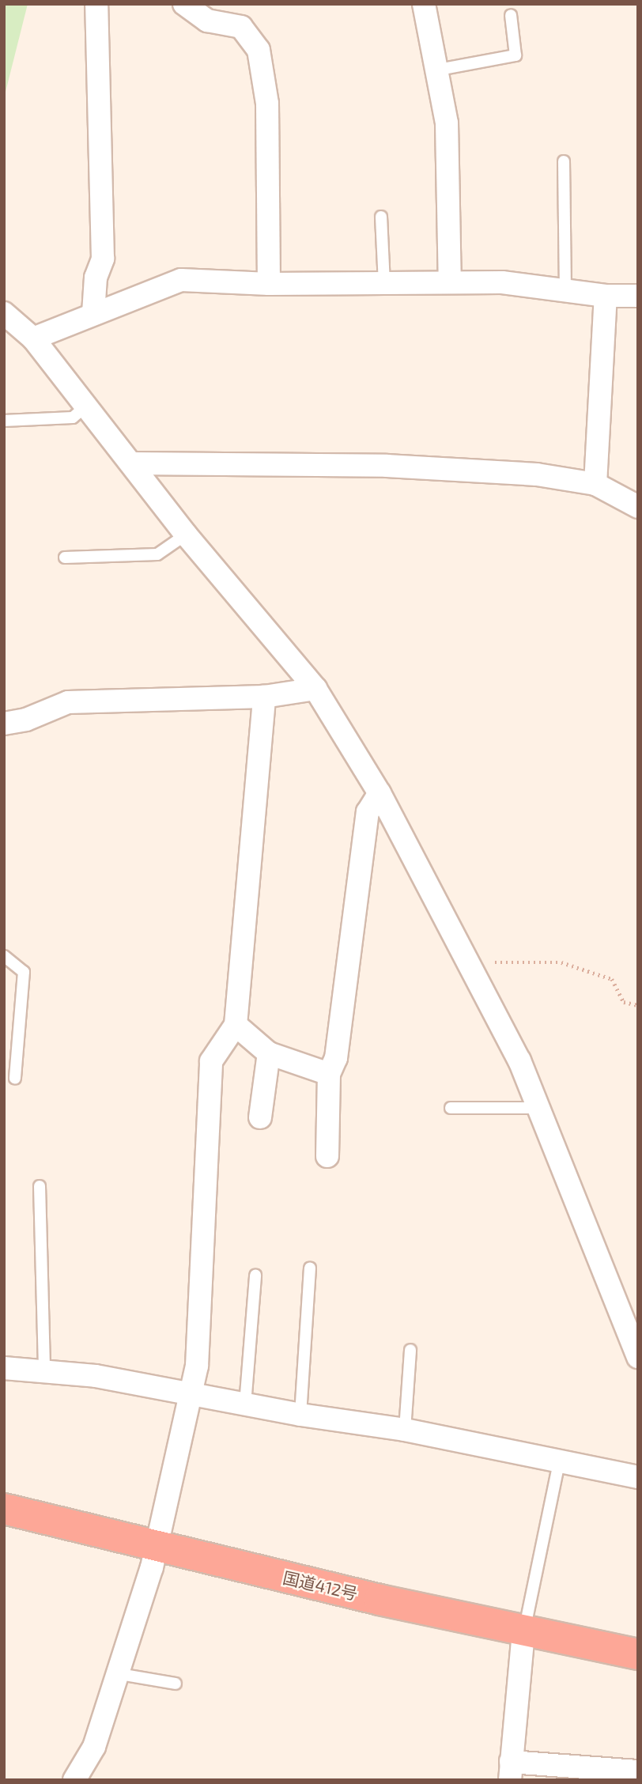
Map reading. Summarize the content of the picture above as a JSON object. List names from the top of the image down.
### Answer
{
  "streets": {
    "highway": ["国道412号"]
  }
}
